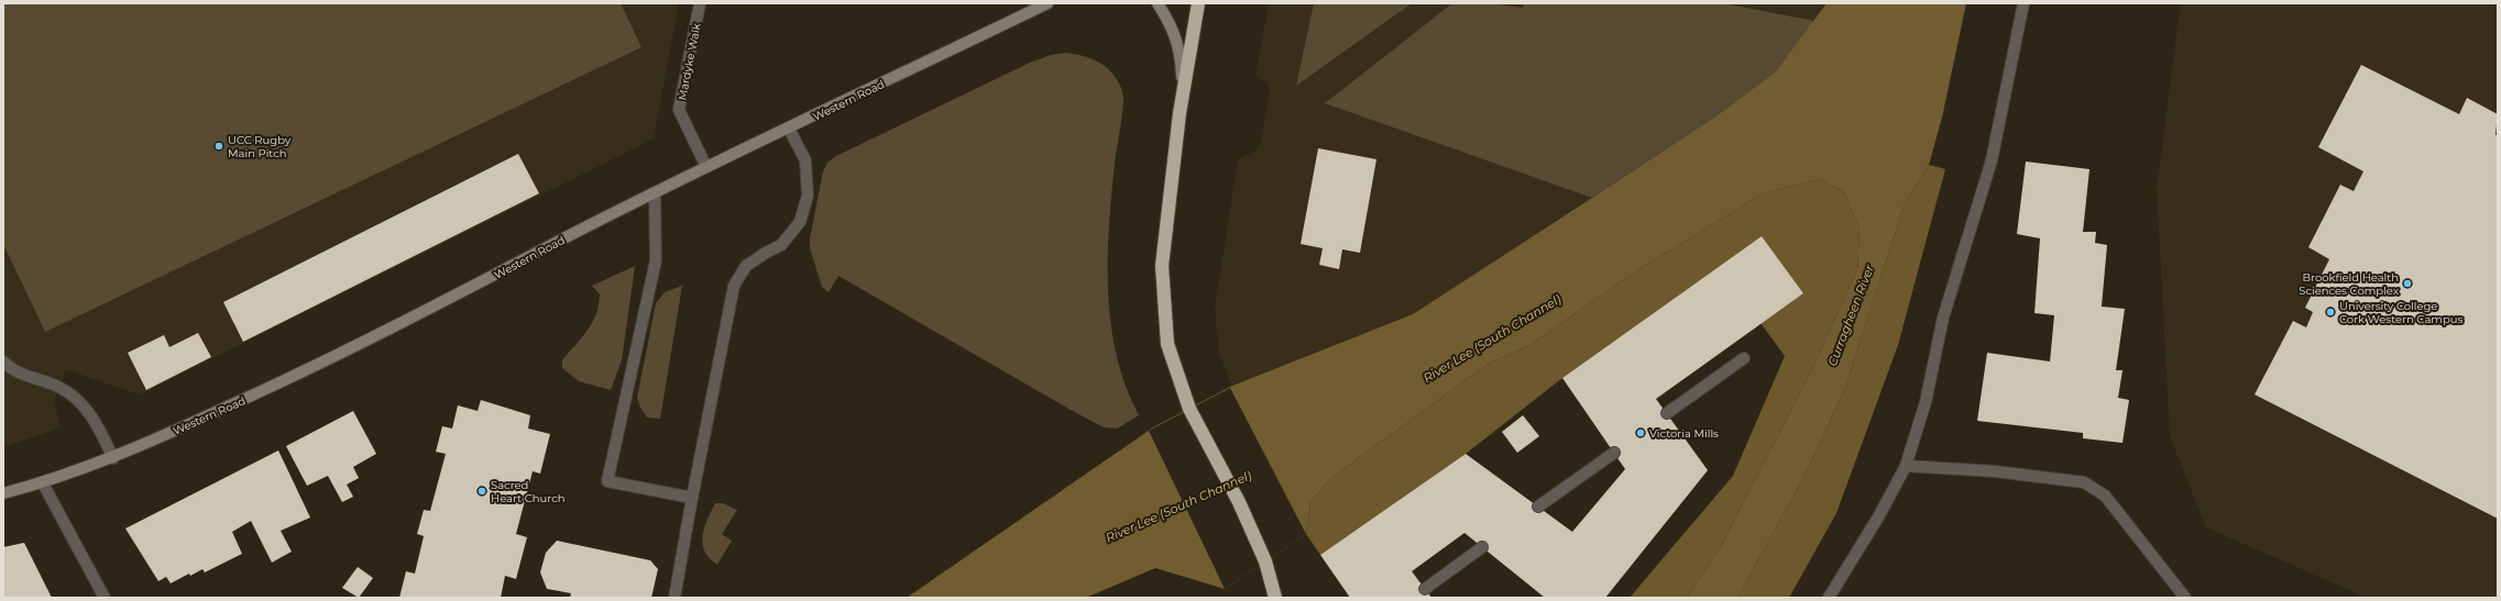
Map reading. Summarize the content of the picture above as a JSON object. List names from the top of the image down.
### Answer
{
  "streets": {
    "main road": ["Western Road"],
    "street": ["Mardyke Walk"]
  },
  "crossings": [
    ["Mardyke Walk", "Western Road"]
  ],
  "water": ["Curragheen River", "River Lee (South Channel)"],
  "places": [
    "UCC Rugby Main Pitch",
    "Brookfield Health Sciences Complex",
    "University College Cork Western Campus",
    "Victoria Mills",
    "Sacred Heart Church"
  ]
}
